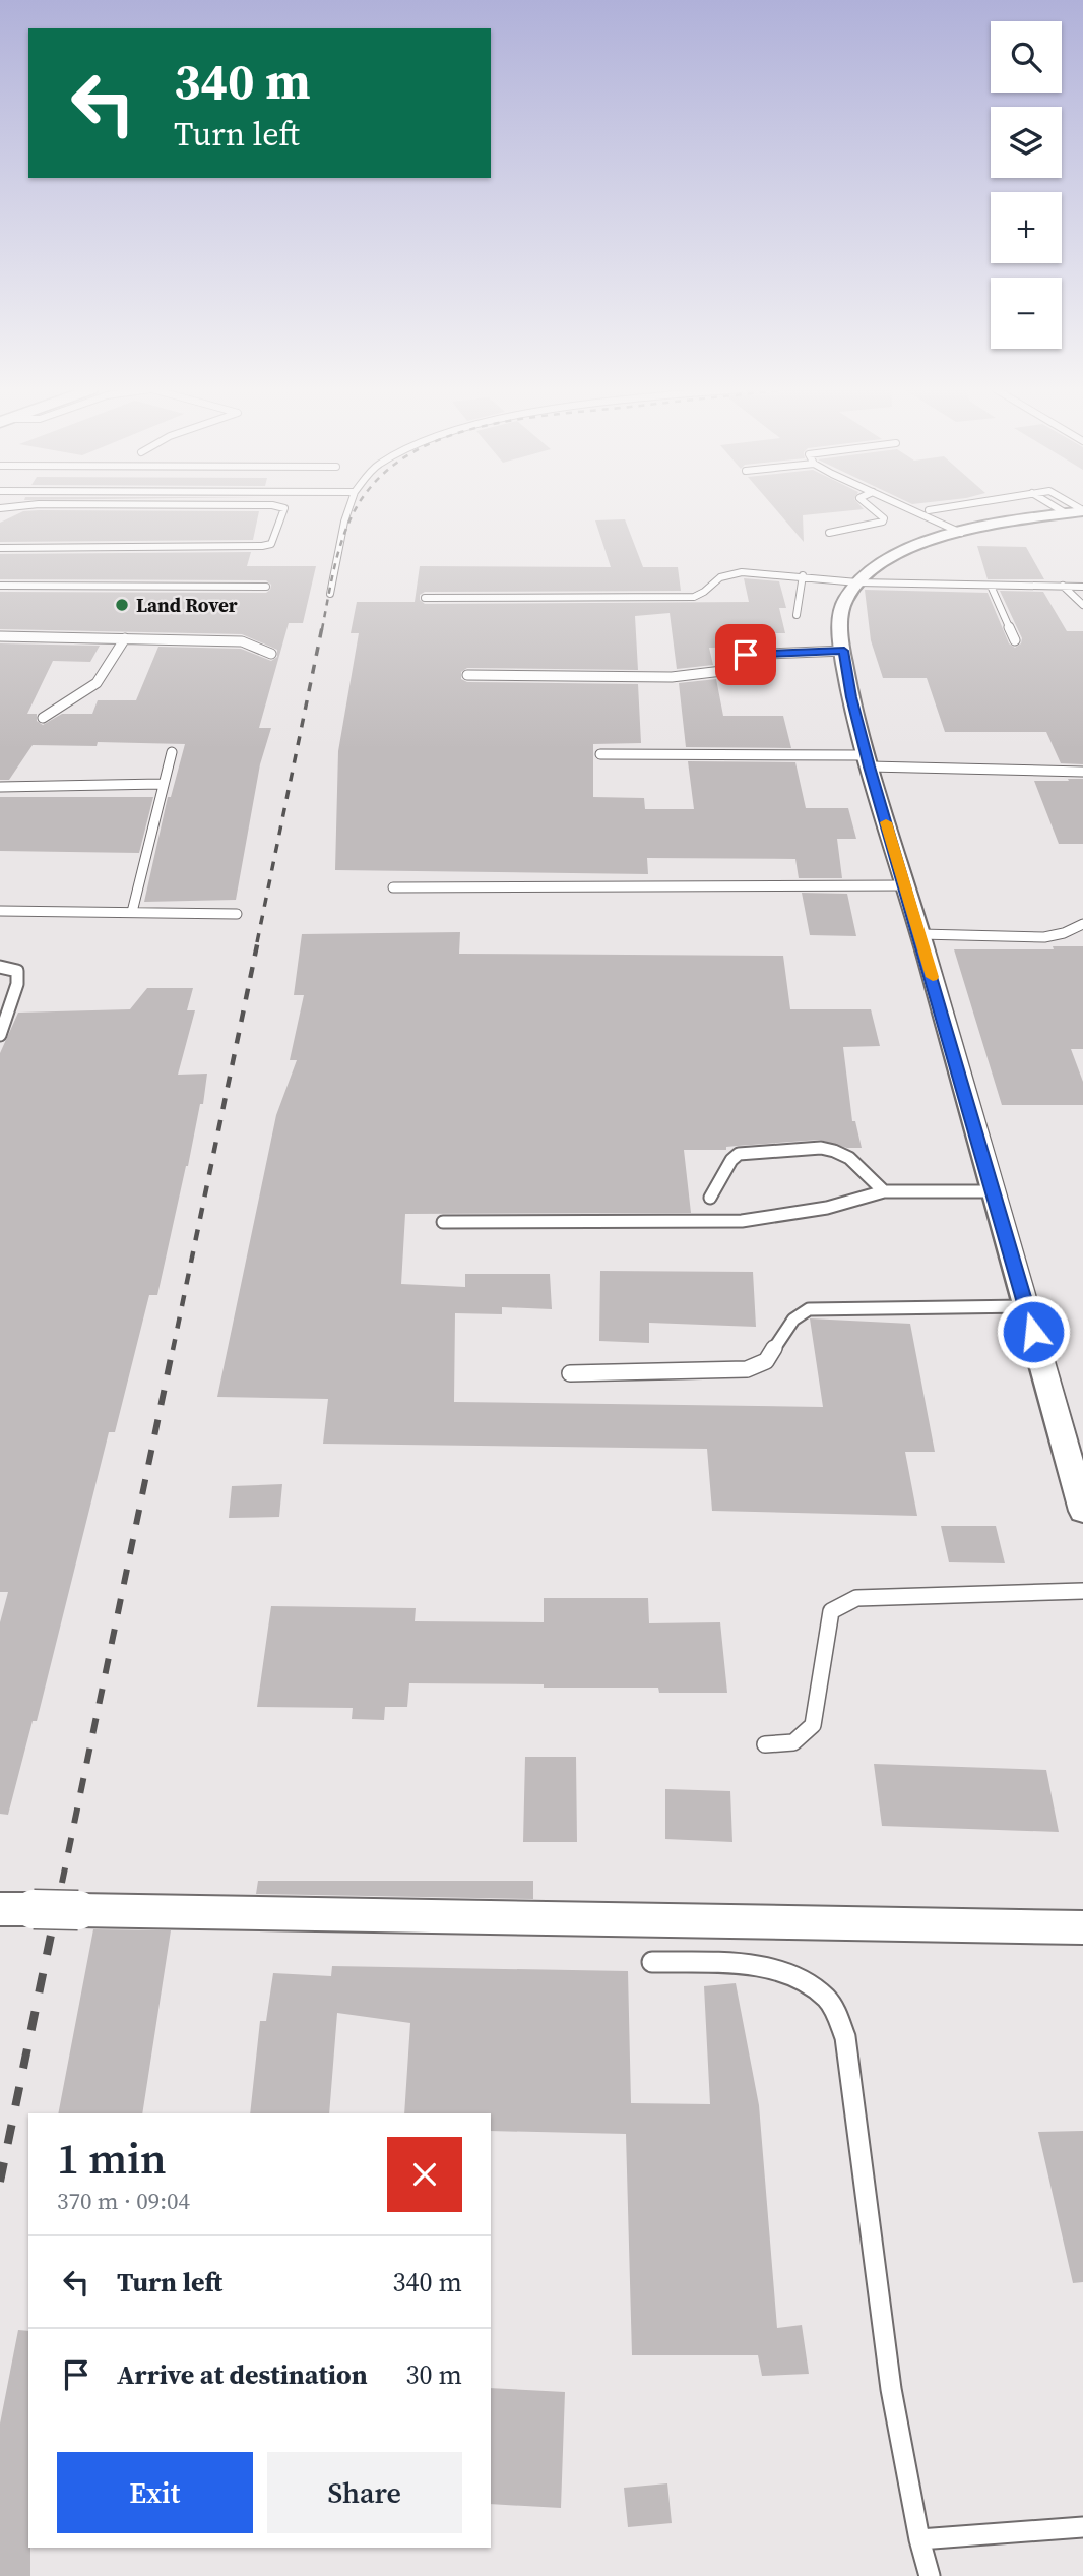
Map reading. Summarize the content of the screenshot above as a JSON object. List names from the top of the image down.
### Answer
{
  "places": ["Land Rover"],
  "page": {
    "map_buttons": ["+", "−"],
    "turn": ["340 m", "Turn left"],
    "heading": ["1 min", "370 m · 09:04"],
    "list": [
      {
        "name": "Turn left",
        "value": "340 m"
      },
      {
        "name": "Arrive at destination",
        "value": "30 m"
      }
    ],
    "buttons": ["Exit", "Share"]
  }
}
